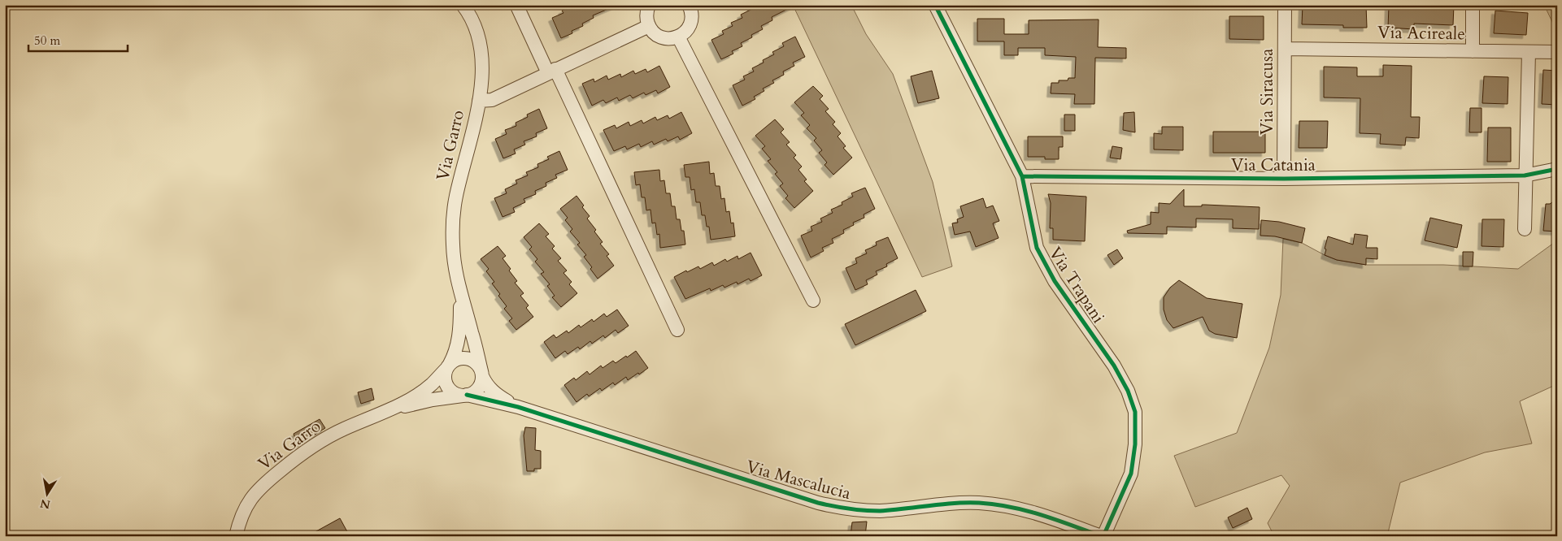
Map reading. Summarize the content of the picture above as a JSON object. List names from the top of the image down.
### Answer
{
  "streets": {
    "street": [
      "Via Acireale",
      "Via Siracusa",
      "Via Garro",
      "Via Catania",
      "Via Trapani",
      "Via Mascalucia"
    ]
  },
  "crossings": [
    ["Via Acireale", "Via Siracusa"],
    ["Via Siracusa", "Via Catania"],
    ["Via Catania", "Via Trapani"],
    ["Via Trapani", "Via Mascalucia"]
  ],
  "scale_bar": "50 m",
  "north": "bottom"
}
